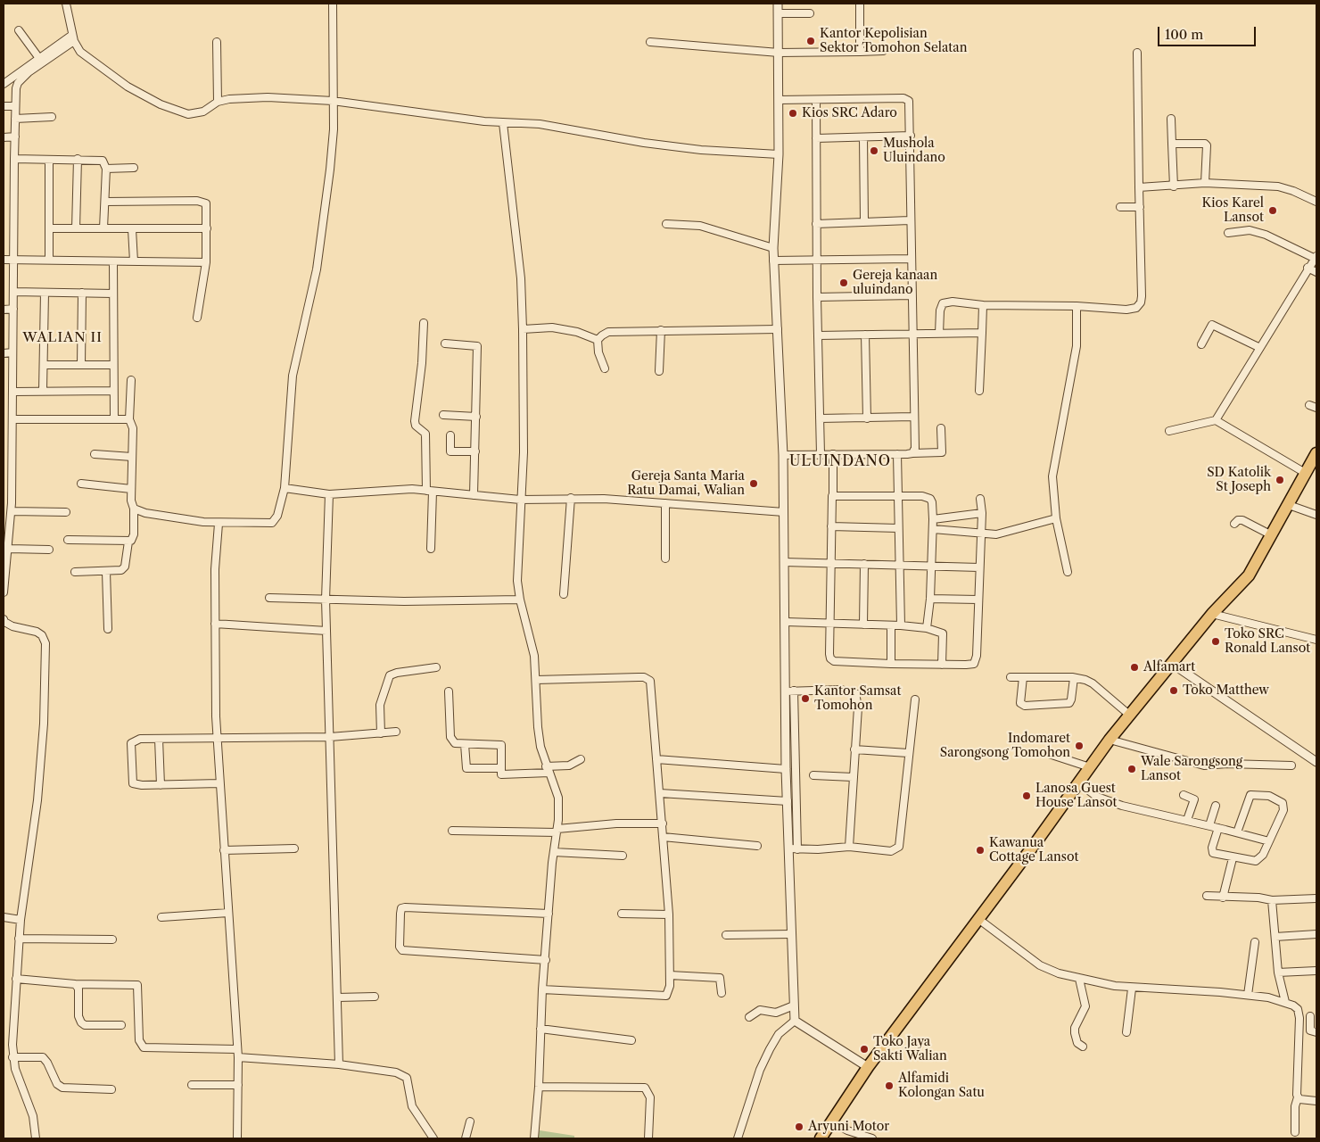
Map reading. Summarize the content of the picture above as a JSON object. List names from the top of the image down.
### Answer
{
  "districts": ["WALIAN II", "ULUINDANO"],
  "places": [
    "Kantor Kepolisian Sektor Tomohon Selatan",
    "Kios SRC Adaro",
    "Mushola Uluindano",
    "Kios Karel Lansot",
    "Gereja kanaan uluindano",
    "SD Katolik St Joseph",
    "Gereja Santa Maria Ratu Damai, Walian",
    "Toko SRC Ronald Lansot",
    "Alfamart",
    "Toko Matthew",
    "Kantor Samsat Tomohon",
    "Indomaret Sarongsong Tomohon",
    "Wale Sarongsong Lansot",
    "Lanosa Guest House Lansot",
    "Kawanua Cottage Lansot",
    "Toko Jaya Sakti Walian",
    "Alfamidi Kolongan Satu",
    "Aryuni Motor"
  ],
  "scale_bar": "100 m"
}
